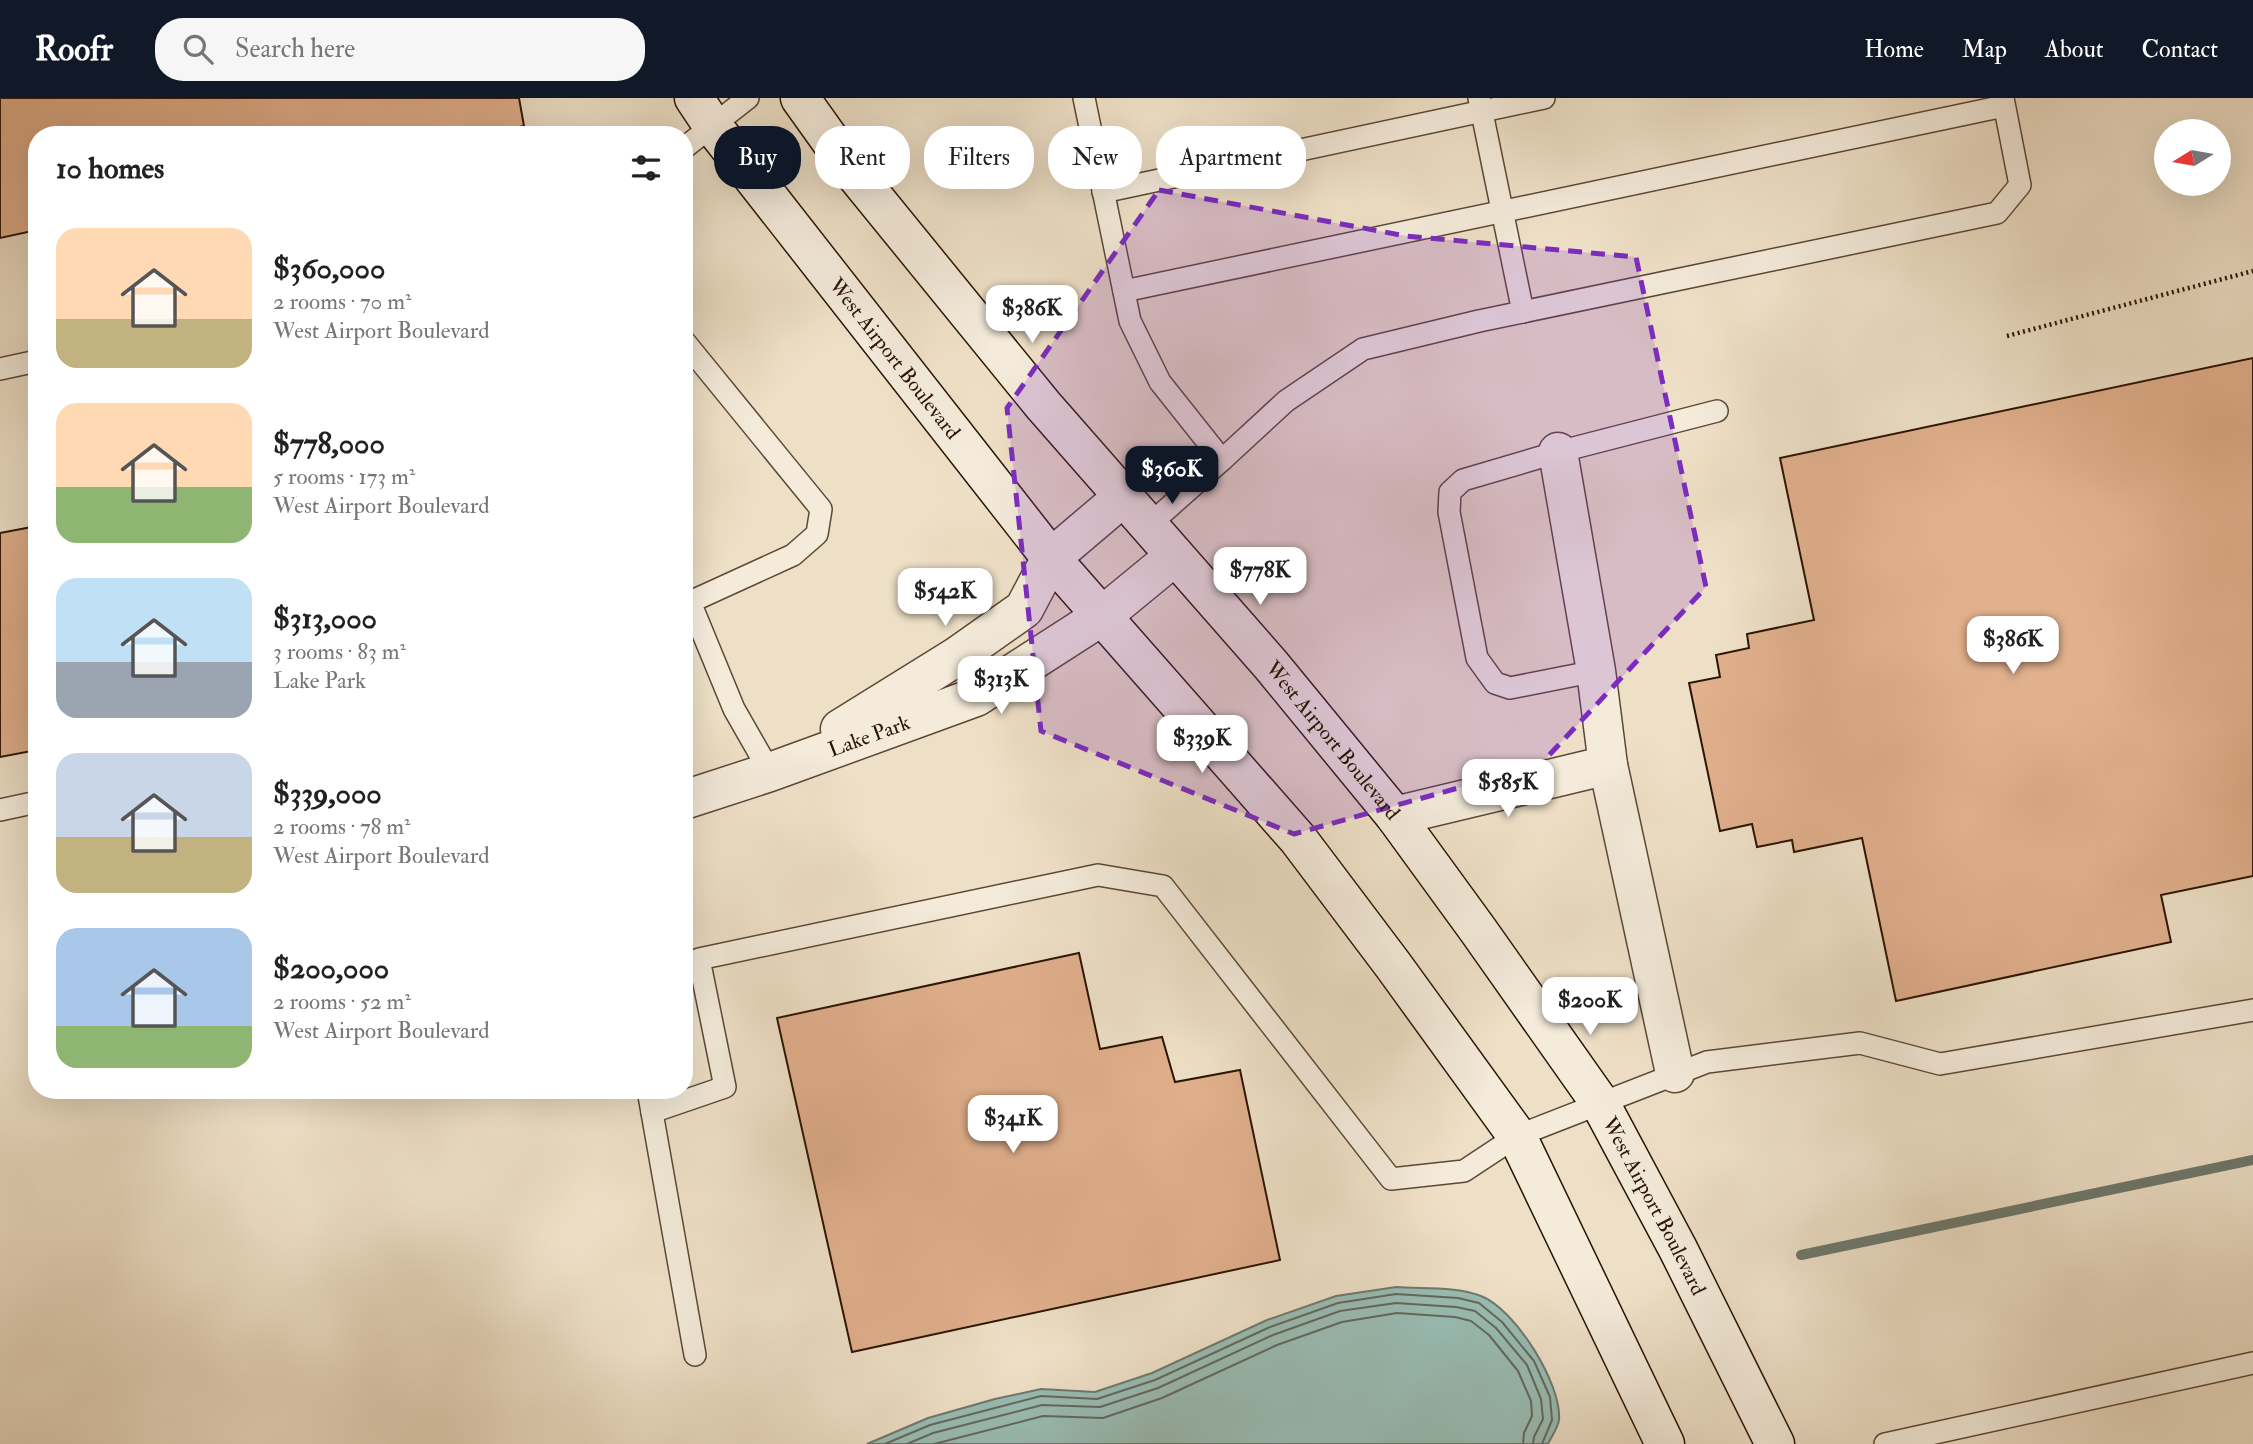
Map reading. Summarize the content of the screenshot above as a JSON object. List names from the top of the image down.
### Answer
{
  "streets": {
    "main road": ["West Airport Boulevard", "Lake Park"]
  },
  "crossings": [
    ["West Airport Boulevard", "Lake Park"]
  ],
  "north": "left",
  "page": {
    "header": "Roofr",
    "search": "Search here",
    "nav": [
      "Home",
      "Map",
      "About",
      "Contact"
    ],
    "chip": [
      "Buy",
      "Rent",
      "Filters",
      "New",
      "Apartment"
    ],
    "heading": "10 homes",
    "list": [
      {
        "name": "$360,000",
        "note": "2 rooms · 70 m² · West Airport Boulevard"
      },
      {
        "name": "$778,000",
        "note": "5 rooms · 173 m² · West Airport Boulevard"
      },
      {
        "name": "$313,000",
        "note": "3 rooms · 83 m² · Lake Park"
      },
      {
        "name": "$339,000",
        "note": "2 rooms · 78 m² · West Airport Boulevard"
      },
      {
        "name": "$200,000",
        "note": "2 rooms · 52 m² · West Airport Boulevard"
      }
    ],
    "price": [
      "$386K",
      "$360K",
      "$778K",
      "$542K",
      "$386K",
      "$313K",
      "$339K",
      "$585K",
      "$200K",
      "$341K"
    ]
  }
}
